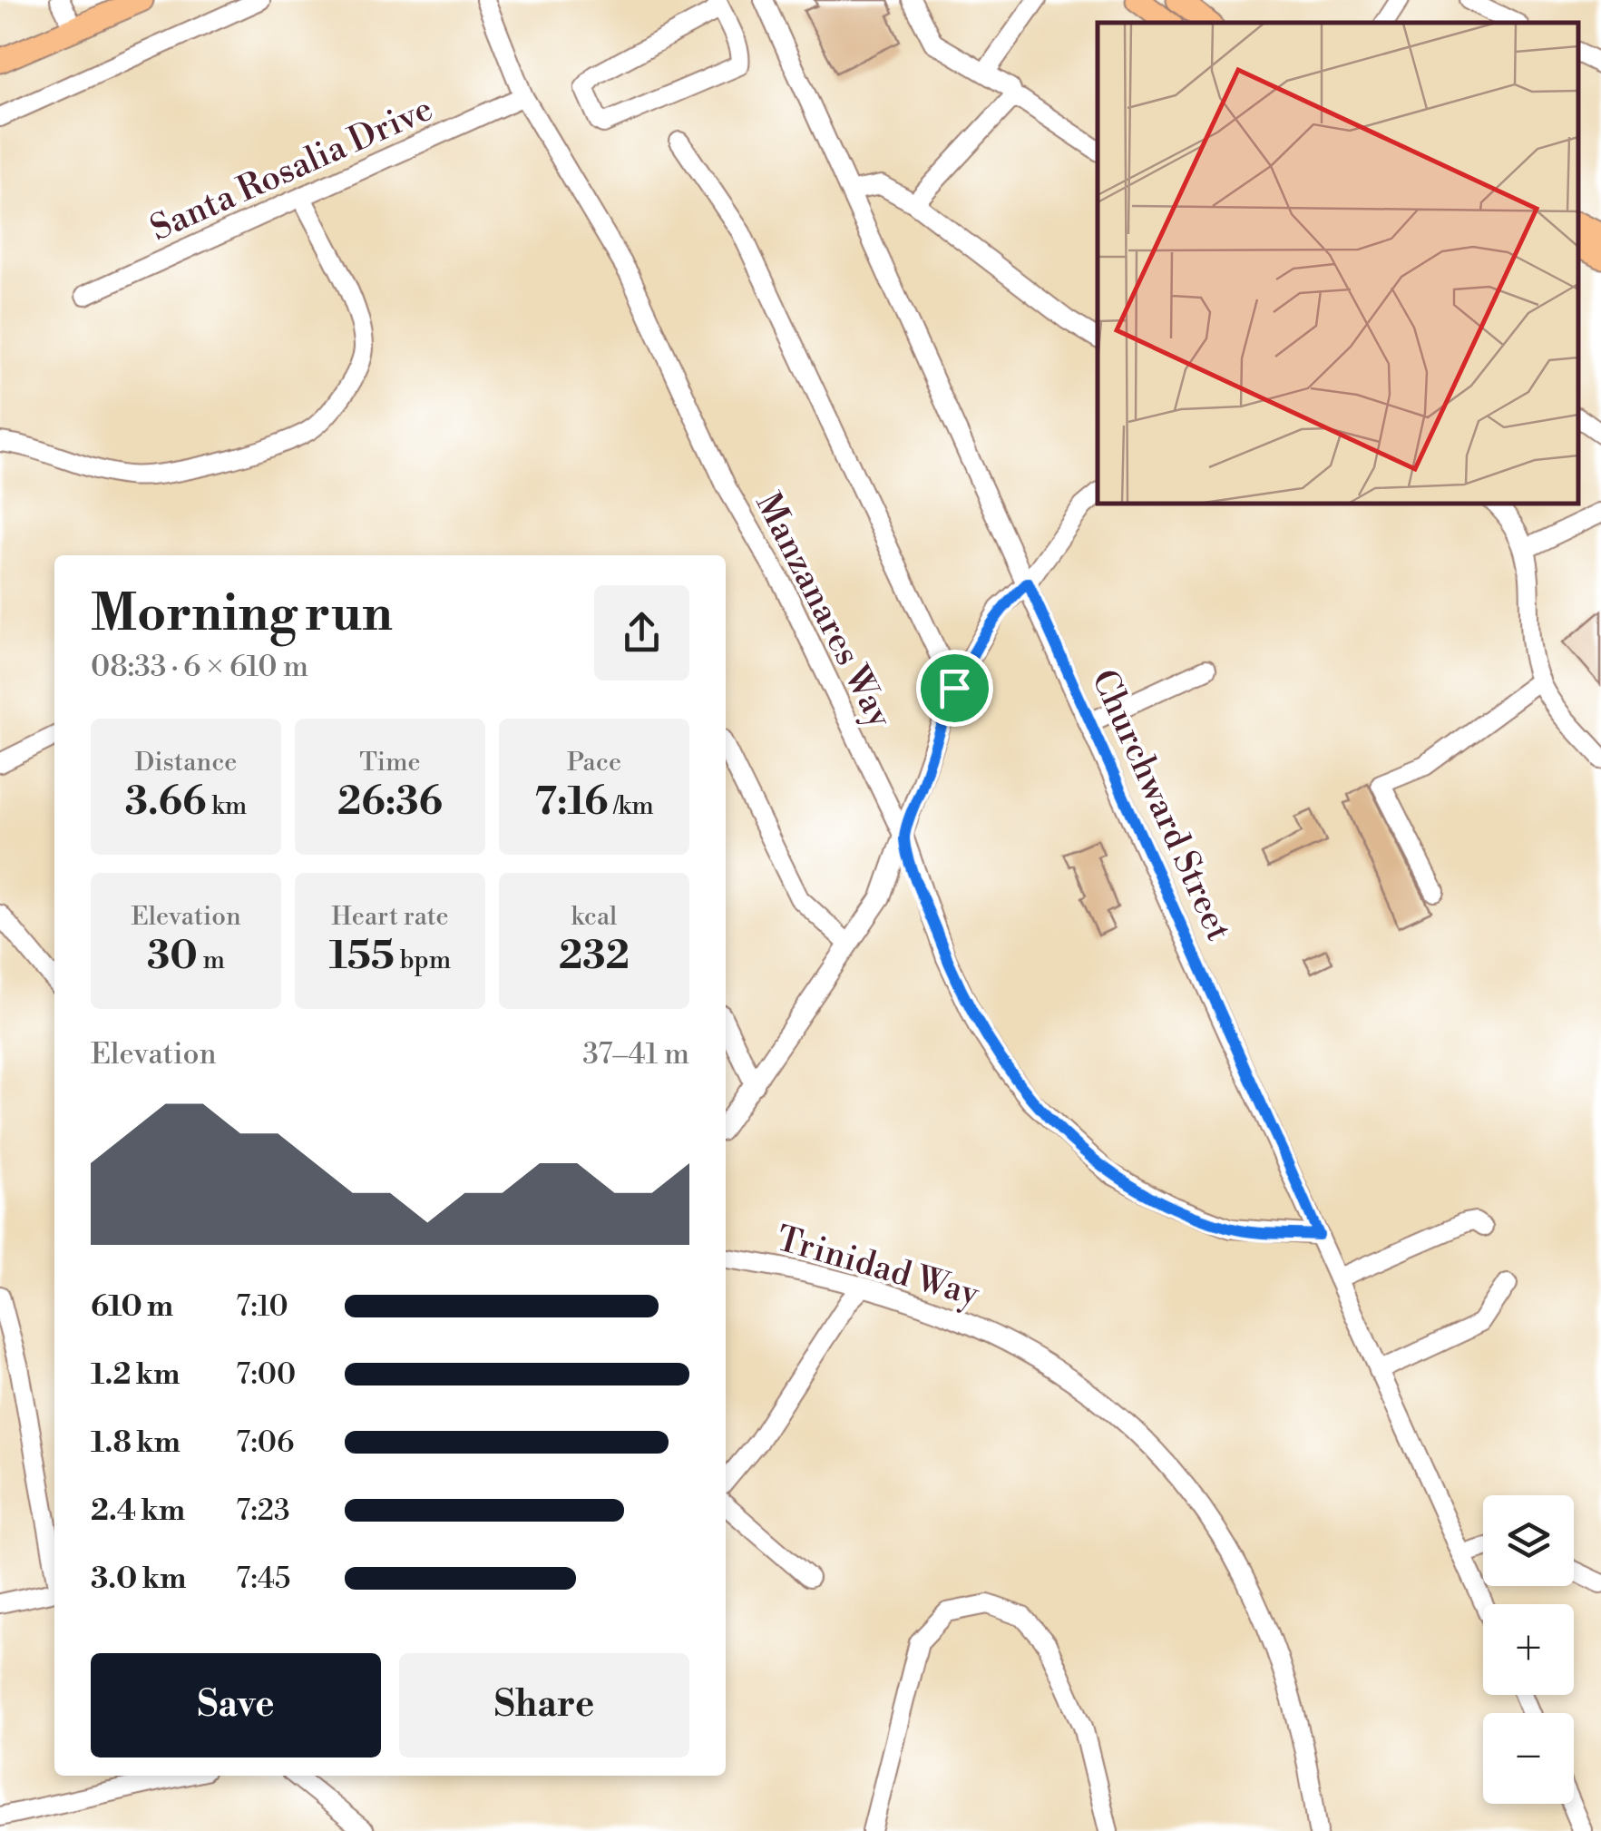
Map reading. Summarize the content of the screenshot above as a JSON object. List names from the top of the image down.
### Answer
{
  "streets": {
    "street": [
      "Santa Rosalia Drive",
      "Manzanares Way",
      "Churchward Street",
      "Trinidad Way"
    ]
  },
  "crossings": [
    ["Santa Rosalia Drive", "Manzanares Way"],
    ["Manzanares Way", "Churchward Street"]
  ],
  "page": {
    "heading": ["Morning run", "08:33 · 6 × 610 m"],
    "stats": [
      ["Distance", "3.66 km"],
      ["Time", "26:36"],
      ["Pace", "7:16 /km"],
      ["Elevation", "30 m"],
      ["Heart rate", "155 bpm"],
      ["kcal", "232"]
    ],
    "chart": ["Elevation", "37–41 m"],
    "list": [
      {
        "name": "610 m",
        "note": "7:10"
      },
      {
        "name": "1.2 km",
        "note": "7:00"
      },
      {
        "name": "1.8 km",
        "note": "7:06"
      },
      {
        "name": "2.4 km",
        "note": "7:23"
      },
      {
        "name": "3.0 km",
        "note": "7:45"
      }
    ],
    "map_buttons": ["+", "−"],
    "buttons": ["Save", "Share"]
  }
}
